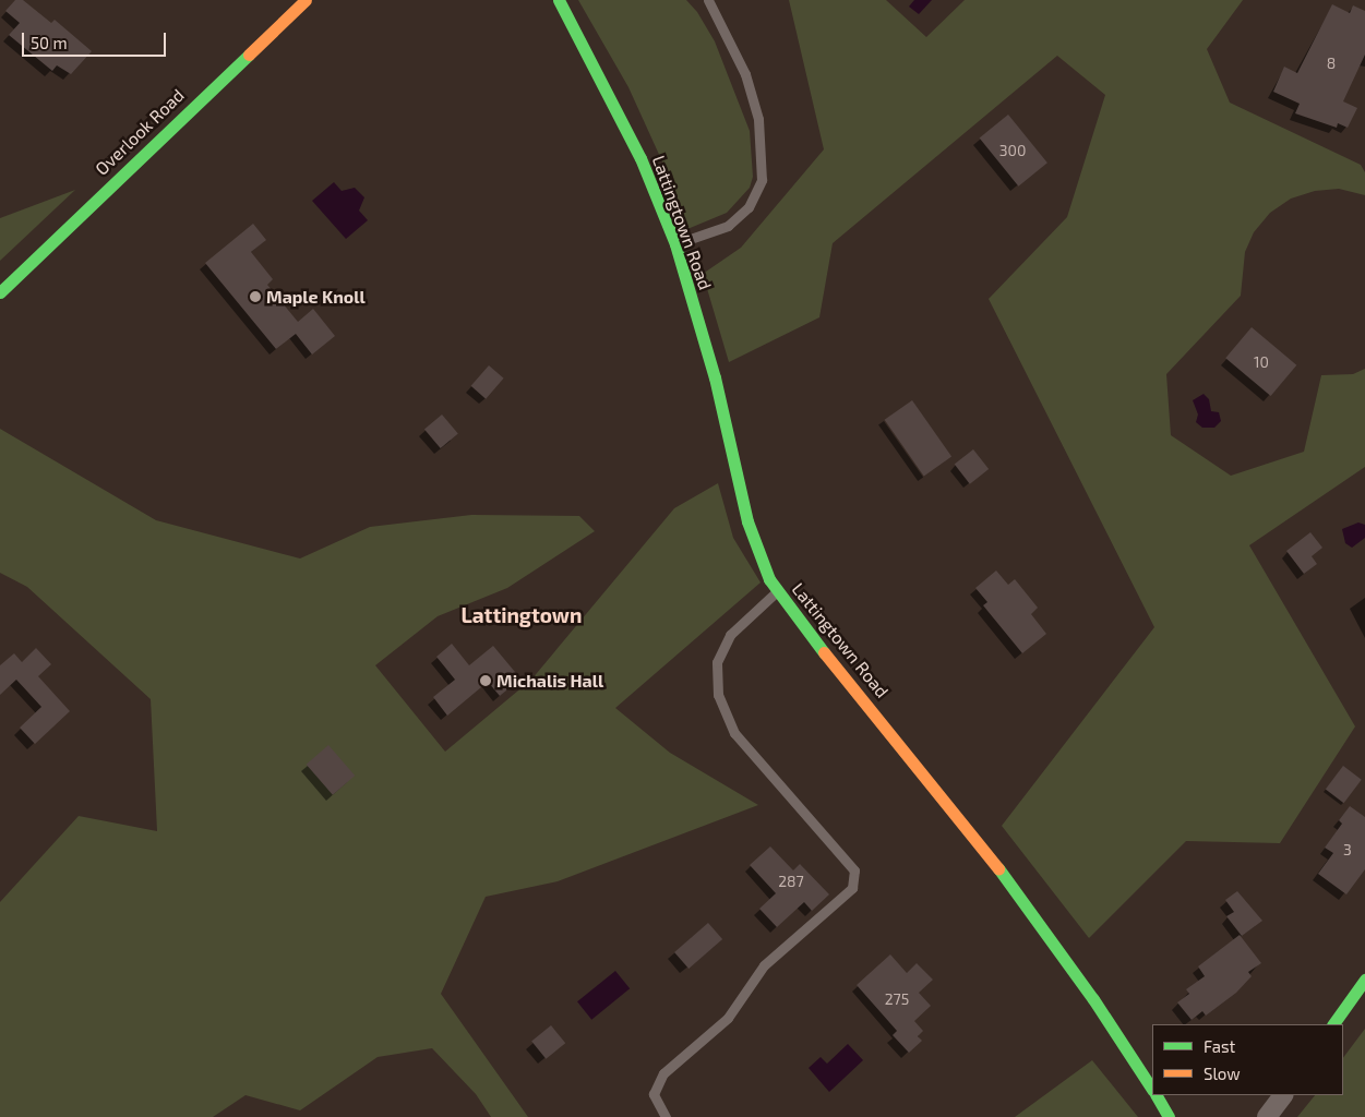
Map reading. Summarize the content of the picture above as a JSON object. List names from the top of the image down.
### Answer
{
  "streets": {
    "street": ["Overlook Road", "Lattingtown Road"]
  },
  "districts": ["Lattingtown"],
  "places": ["Maple Knoll", "Michalis Hall"],
  "house_numbers": [
    "8",
    "300",
    "10",
    "3",
    "287",
    "275"
  ],
  "legend": ["Fast", "Slow"],
  "scale_bar": "50 m"
}
